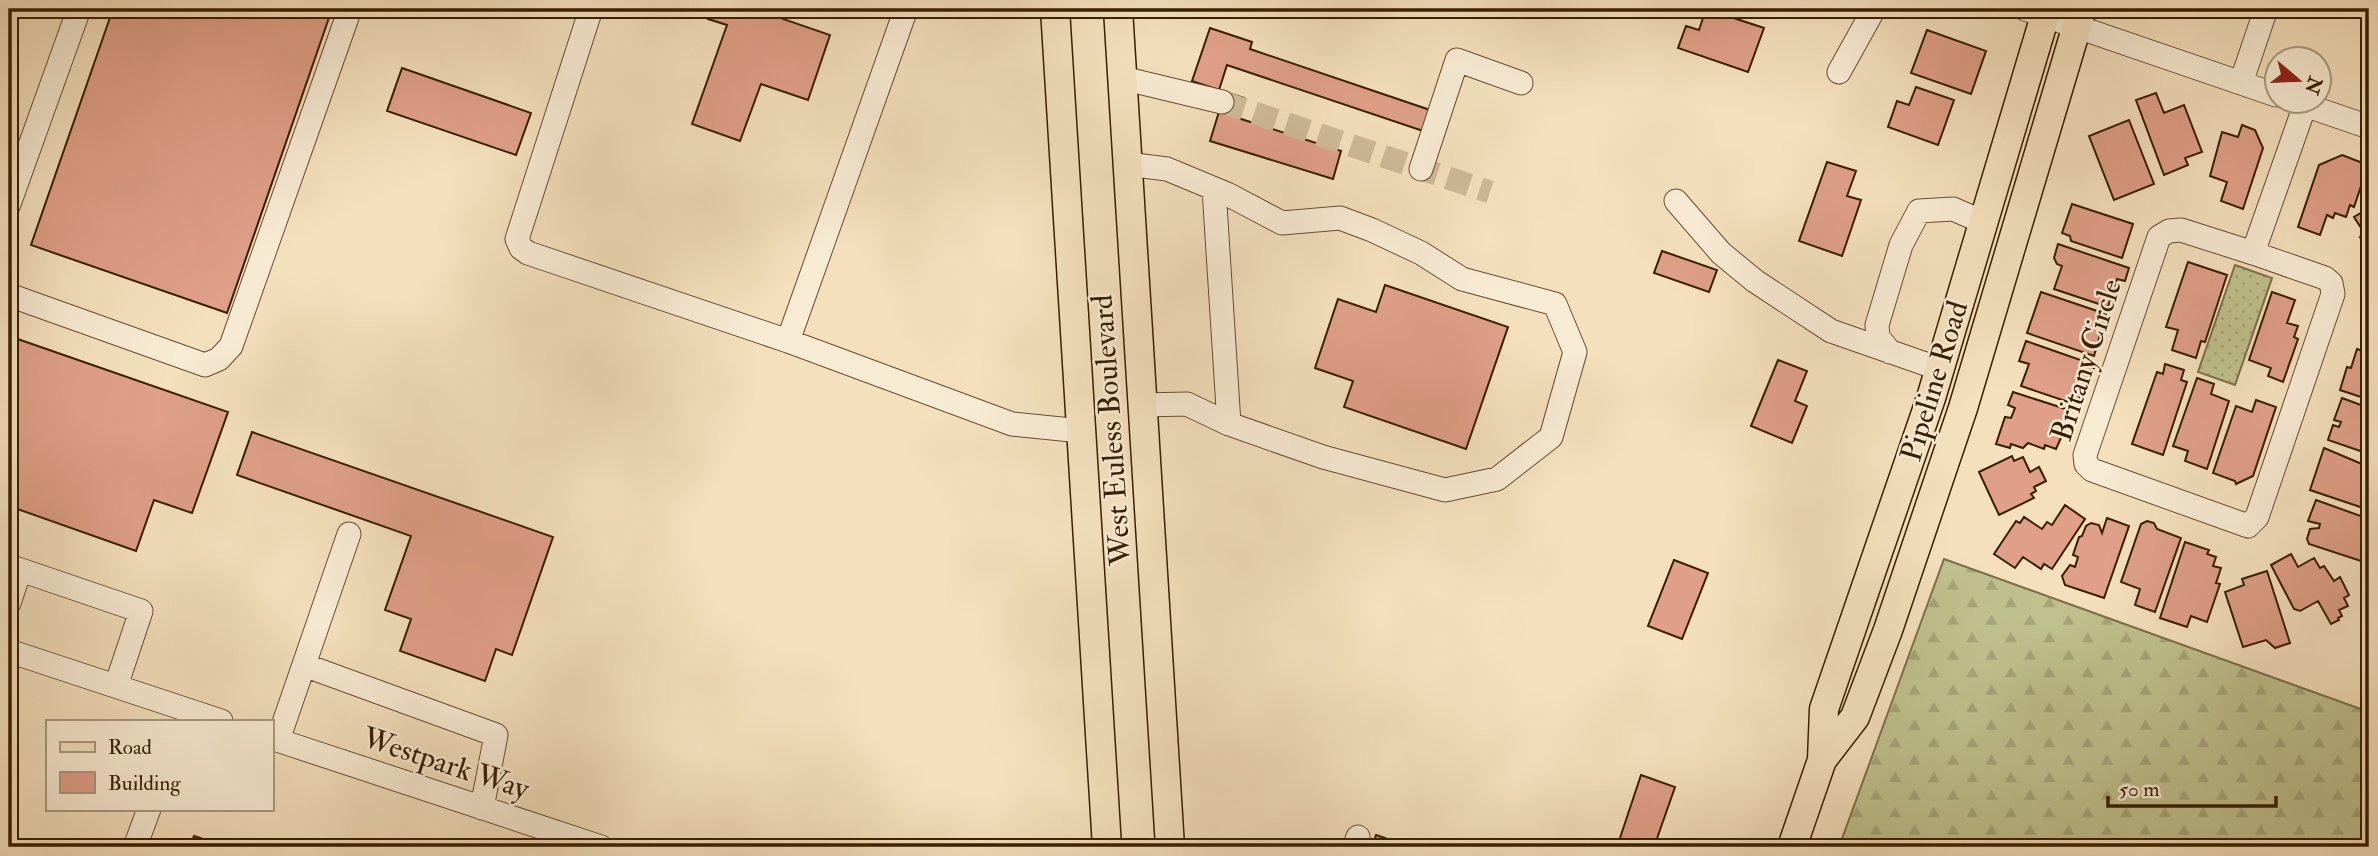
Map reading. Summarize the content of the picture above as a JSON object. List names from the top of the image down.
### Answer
{
  "streets": {
    "main road": ["Pipeline Road", "West Euless Boulevard"],
    "street": ["Britany Circle", "Westpark Way"]
  },
  "legend": ["Road", "Building"],
  "scale_bar": "50 m",
  "north": "right"
}
